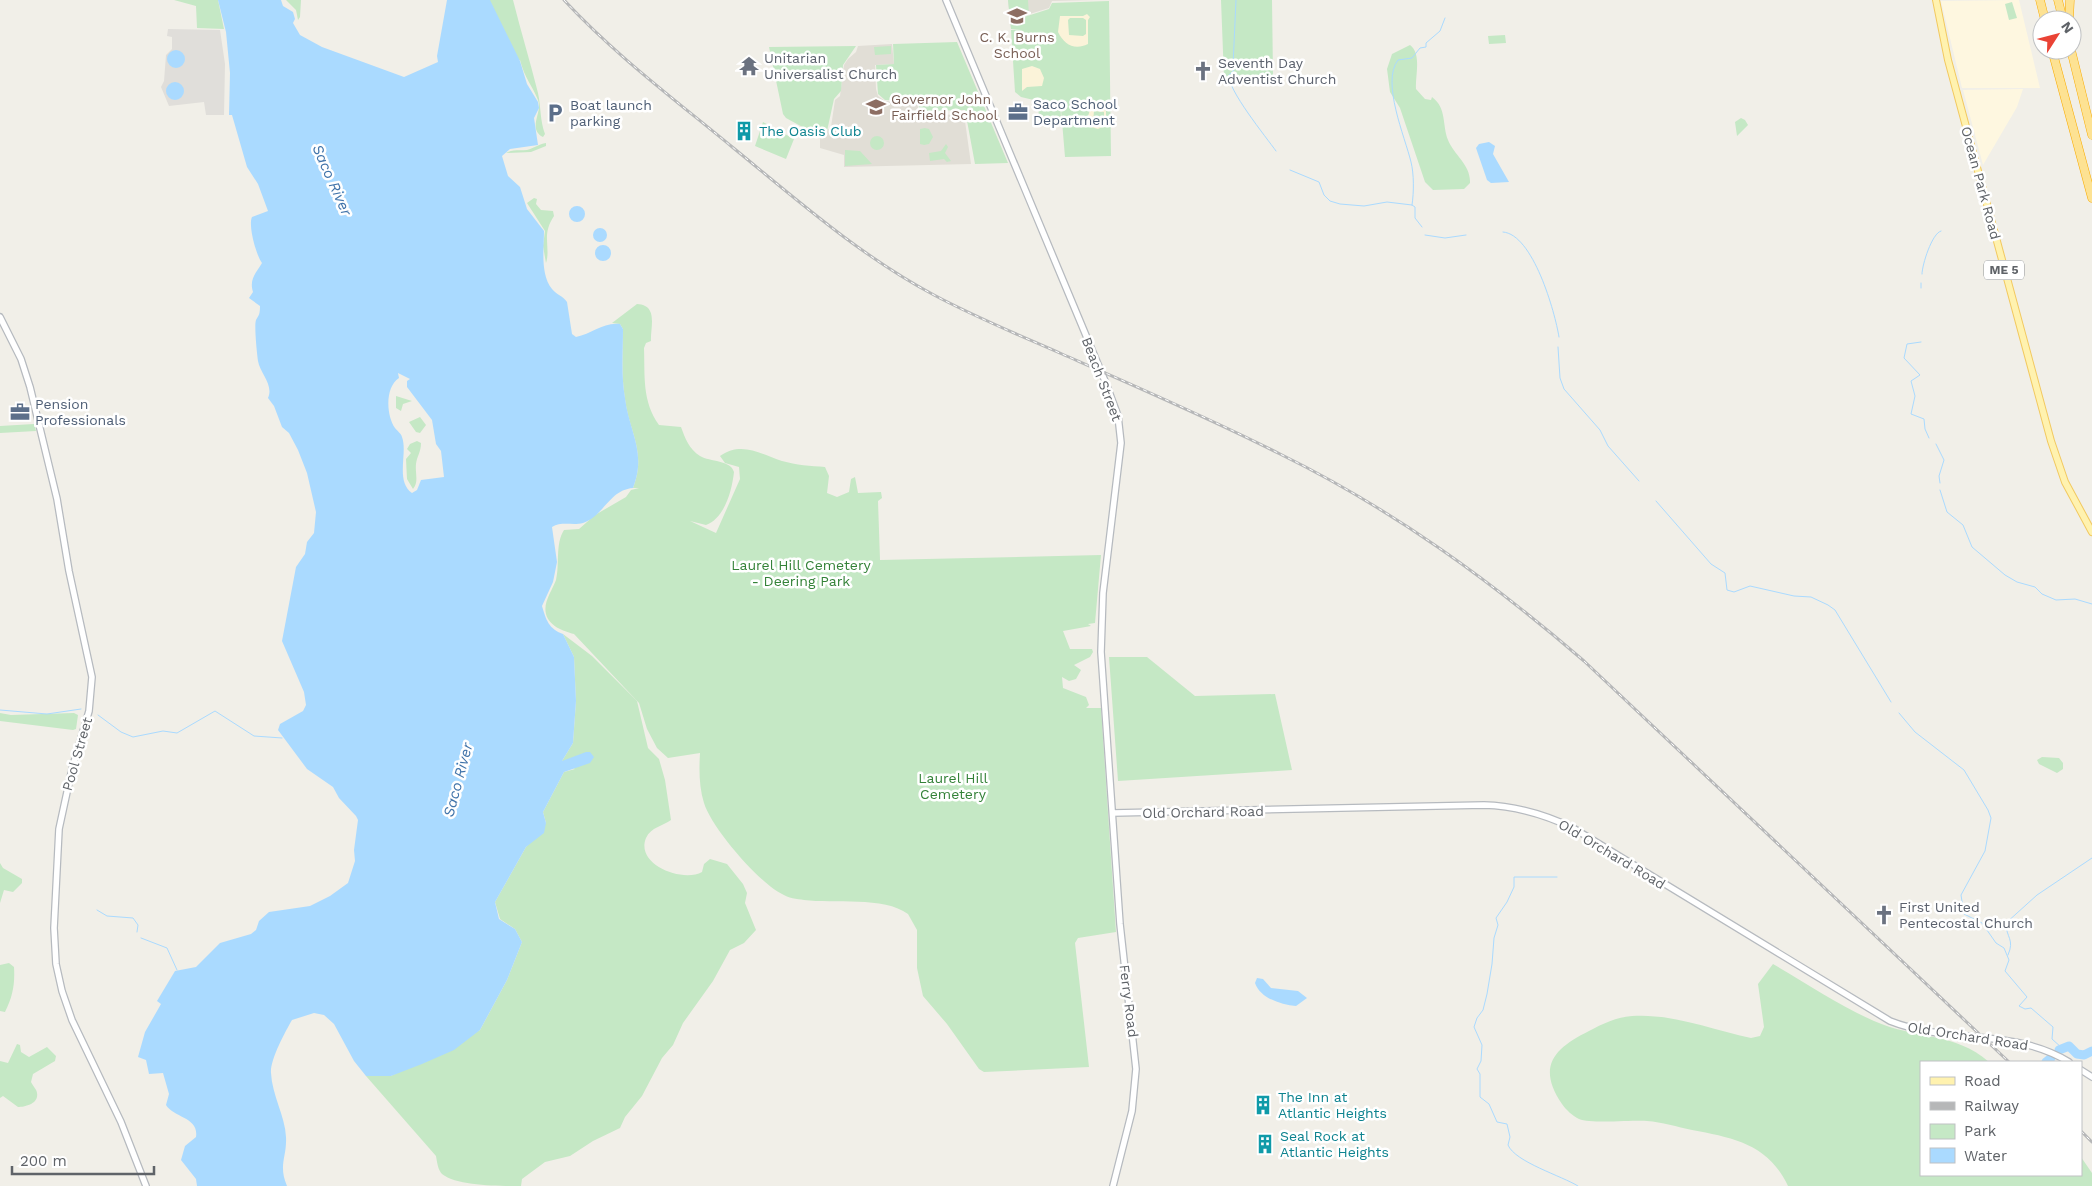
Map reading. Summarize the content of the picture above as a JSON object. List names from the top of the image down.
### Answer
{
  "streets": {
    "main road": [
      "Ocean Park Road",
      "ME 5",
      "Beach Street",
      "Pool Street",
      "Old Orchard Road",
      "Ferry Road"
    ]
  },
  "crossings": [
    ["Beach Street", "Old Orchard Road"],
    ["Beach Street", "Ferry Road"],
    ["Old Orchard Road", "Ferry Road"]
  ],
  "water": ["Saco River"],
  "parks": ["Laurel Hill Cemetery - Deering Park", "Laurel Hill Cemetery"],
  "places": {
    "school or university": ["C. K. Burns School", "Governor John Fairfield School"],
    "temple": ["Unitarian Universalist Church"],
    "church": ["Seventh Day Adventist Church", "First United Pentecostal Church"],
    "office": ["Saco School Department", "Pension Professionals"],
    "parking": ["Boat launch parking"],
    "building": ["The Oasis Club", "The Inn at Atlantic Heights", "Seal Rock at Atlantic Heights"]
  },
  "legend": [
    "Road",
    "Railway",
    "Park",
    "Water"
  ],
  "scale_bar": "200 m",
  "north": "top right"
}
